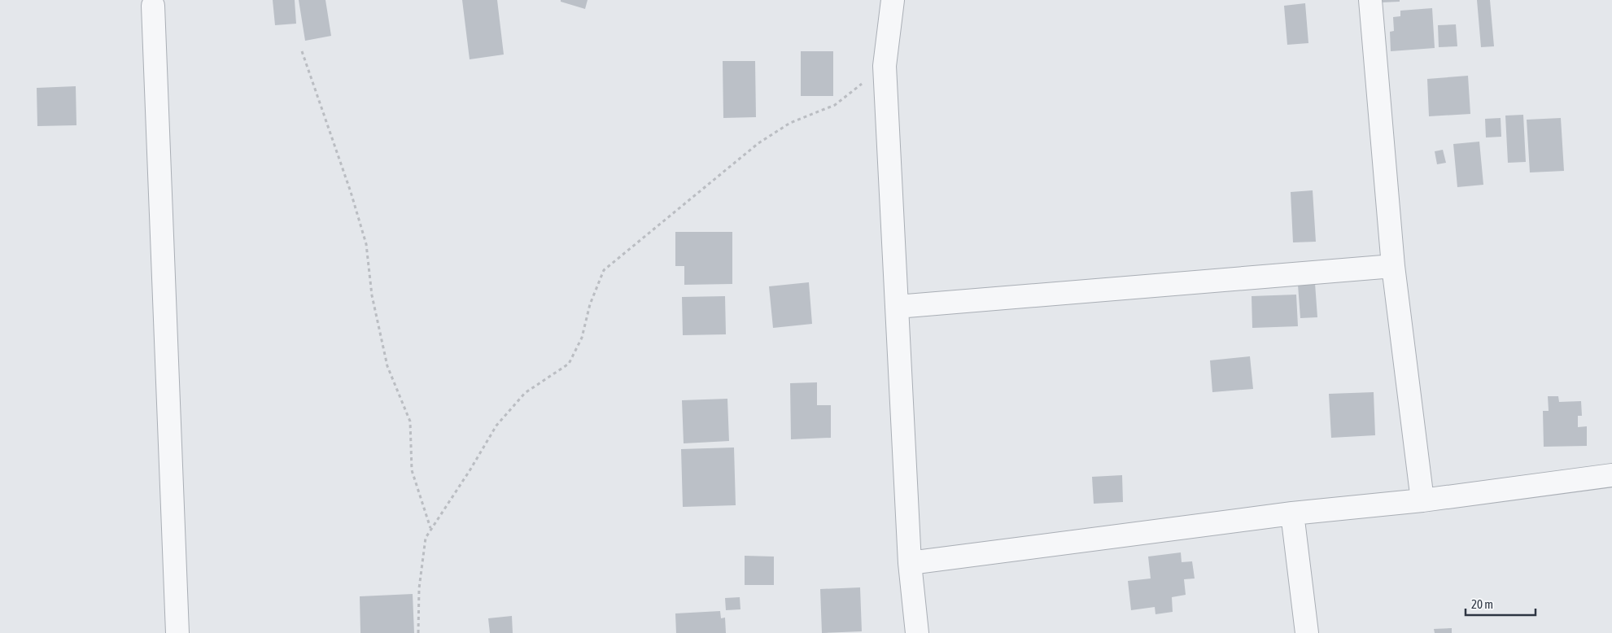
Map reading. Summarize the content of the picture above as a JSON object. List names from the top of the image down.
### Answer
{
  "scale_bar": "20 m"
}
